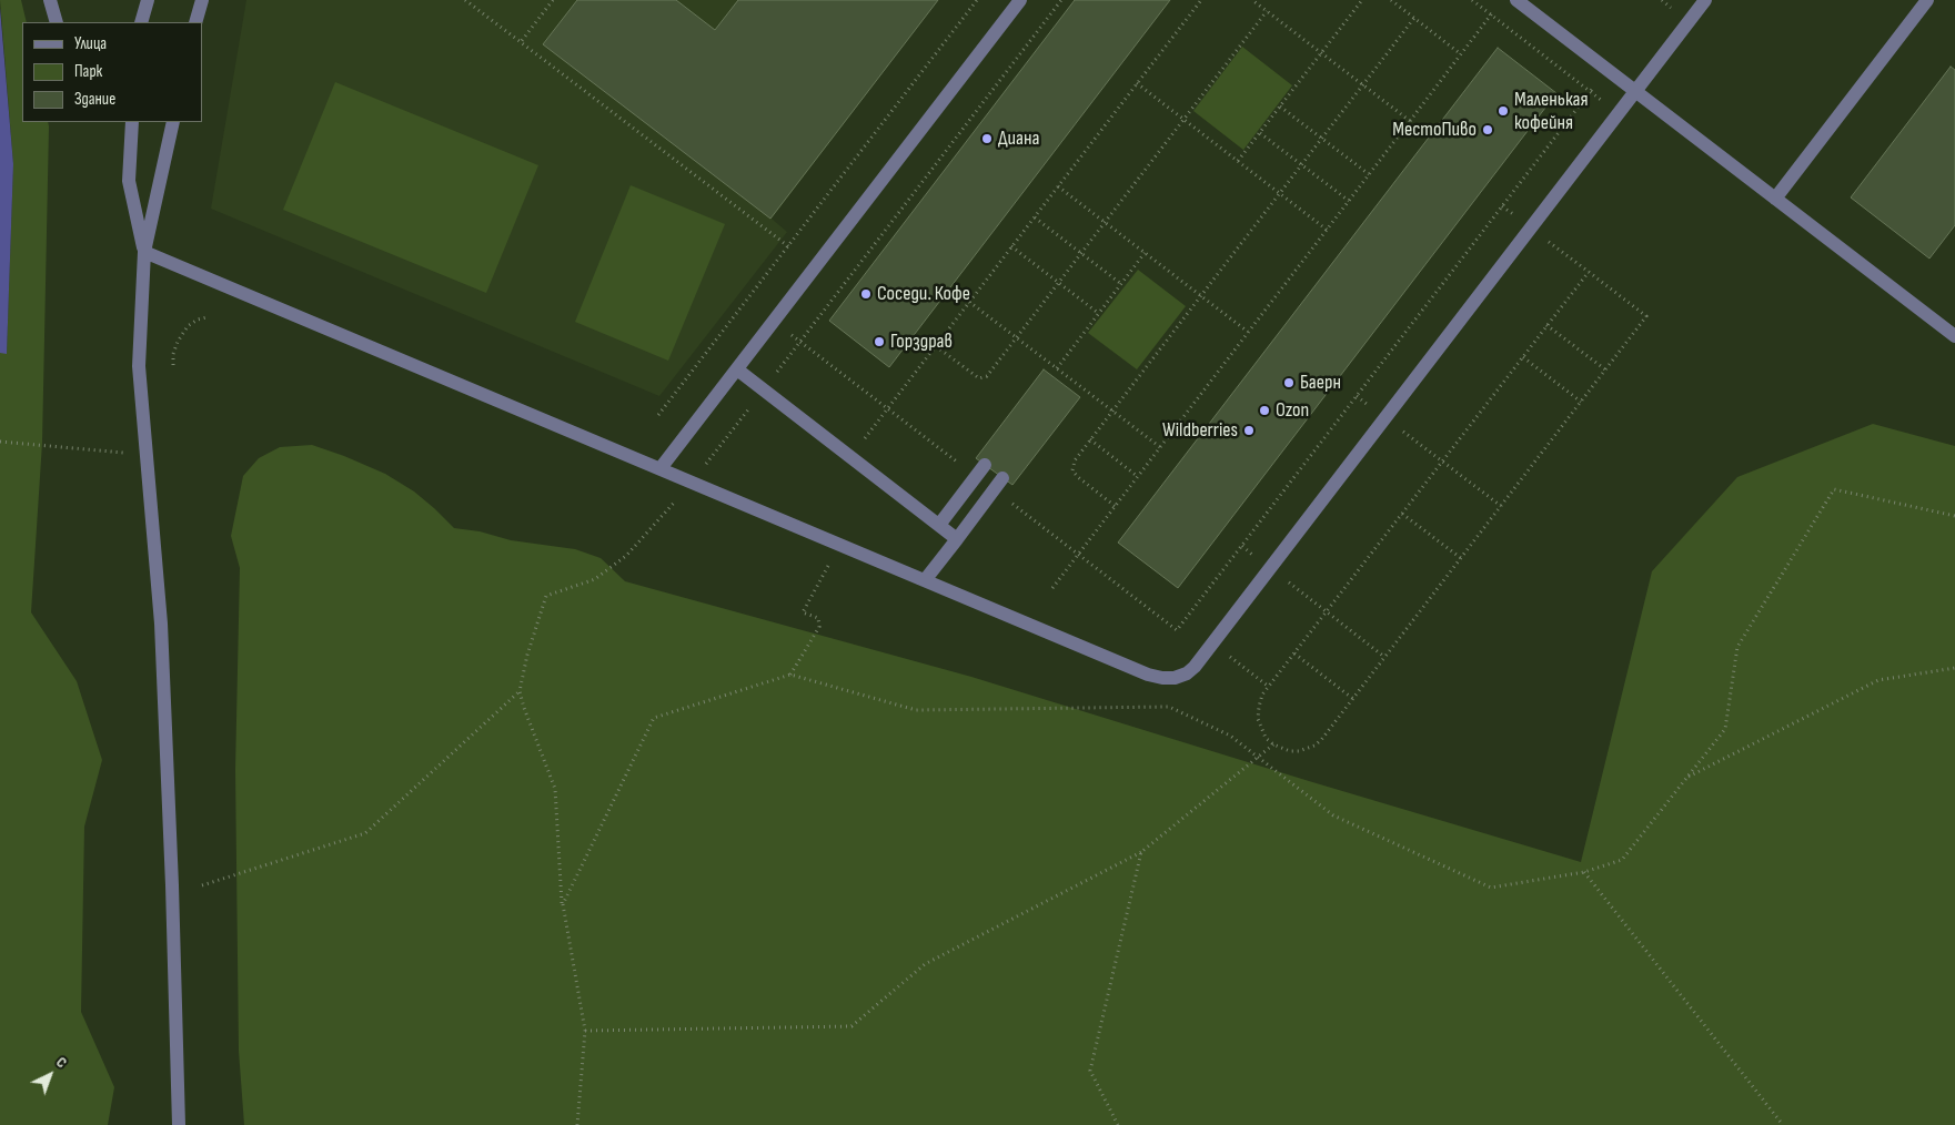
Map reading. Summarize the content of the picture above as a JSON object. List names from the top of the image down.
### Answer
{
  "places": [
    "Маленькая кофейня",
    "МестоПиво",
    "Диана",
    "Соседи. Кофе",
    "Горздрав",
    "Баерн",
    "Ozon",
    "Wildberries"
  ],
  "legend": ["Улица", "Парк", "Здание"],
  "north": "top right"
}
